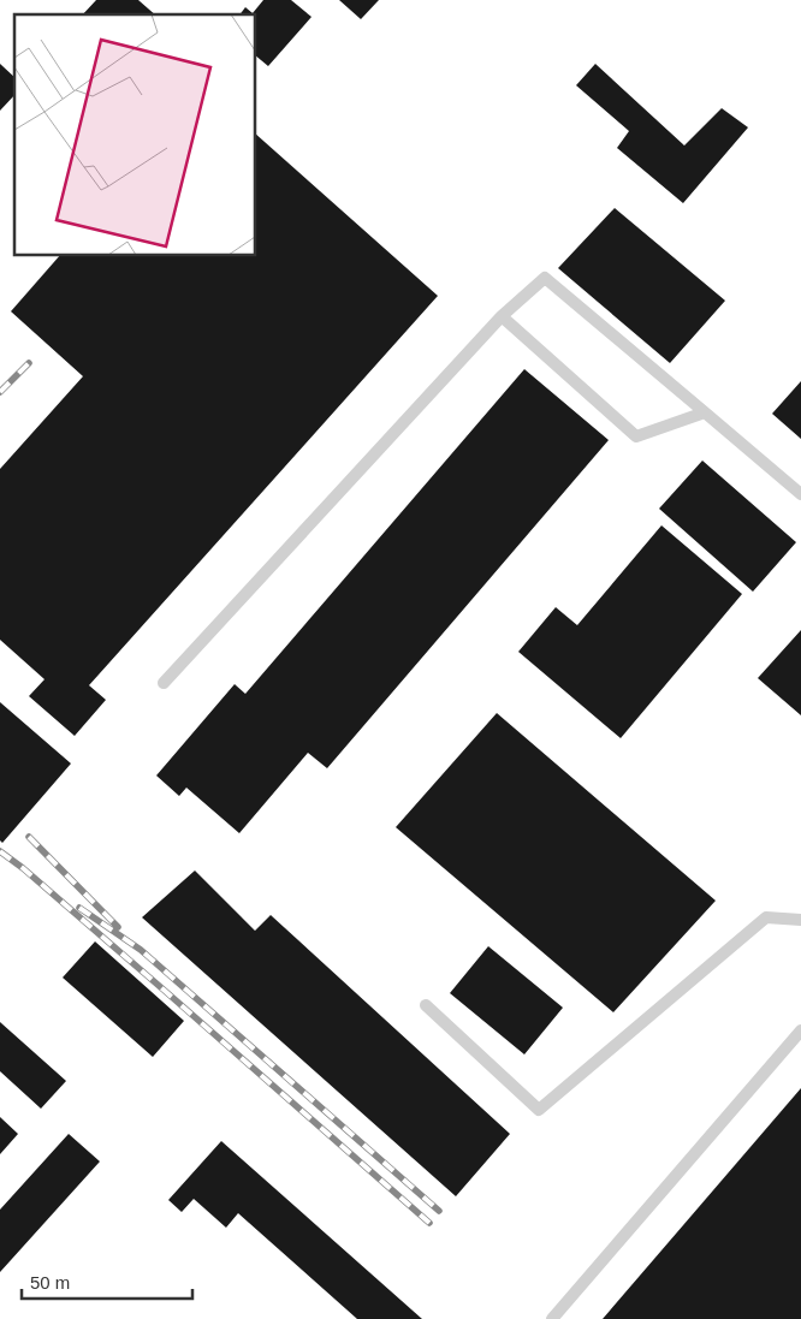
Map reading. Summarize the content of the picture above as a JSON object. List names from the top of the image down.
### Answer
{
  "scale_bar": "50 m"
}
